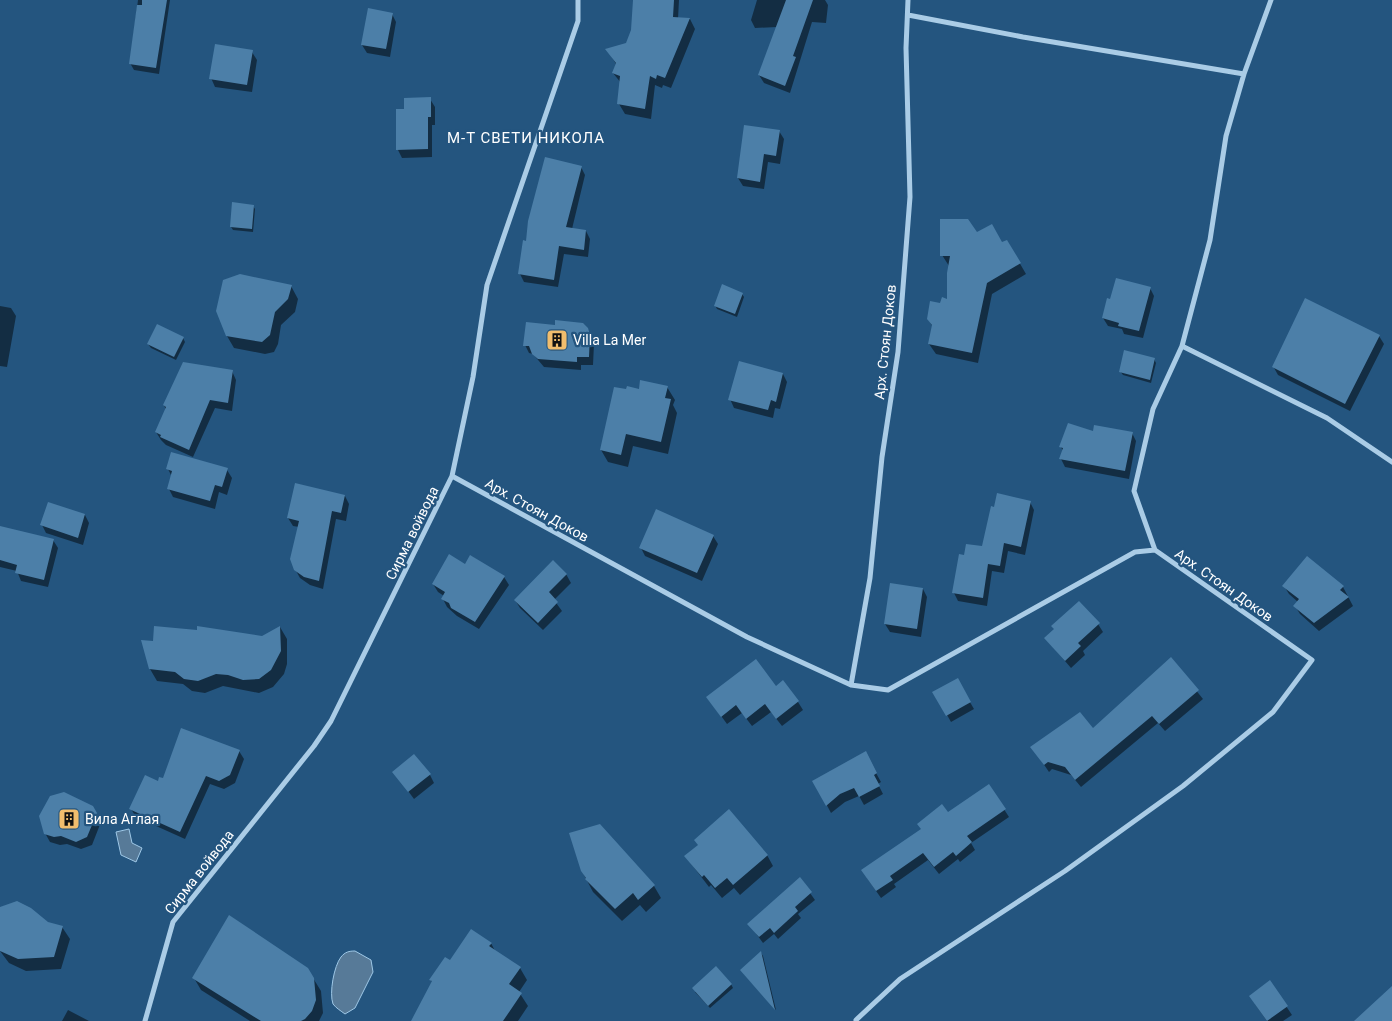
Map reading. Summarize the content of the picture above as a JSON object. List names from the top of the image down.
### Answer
{
  "streets": {
    "street": ["Арх. Стоян Доков", "Сирма войвода"]
  },
  "crossings": [
    ["Арх. Стоян Доков", "Сирма войвода"]
  ],
  "districts": ["М-Т СВЕТИ НИКОЛА"],
  "places": {
    "building": ["Villa La Mer", "Вила Аглая"]
  }
}
